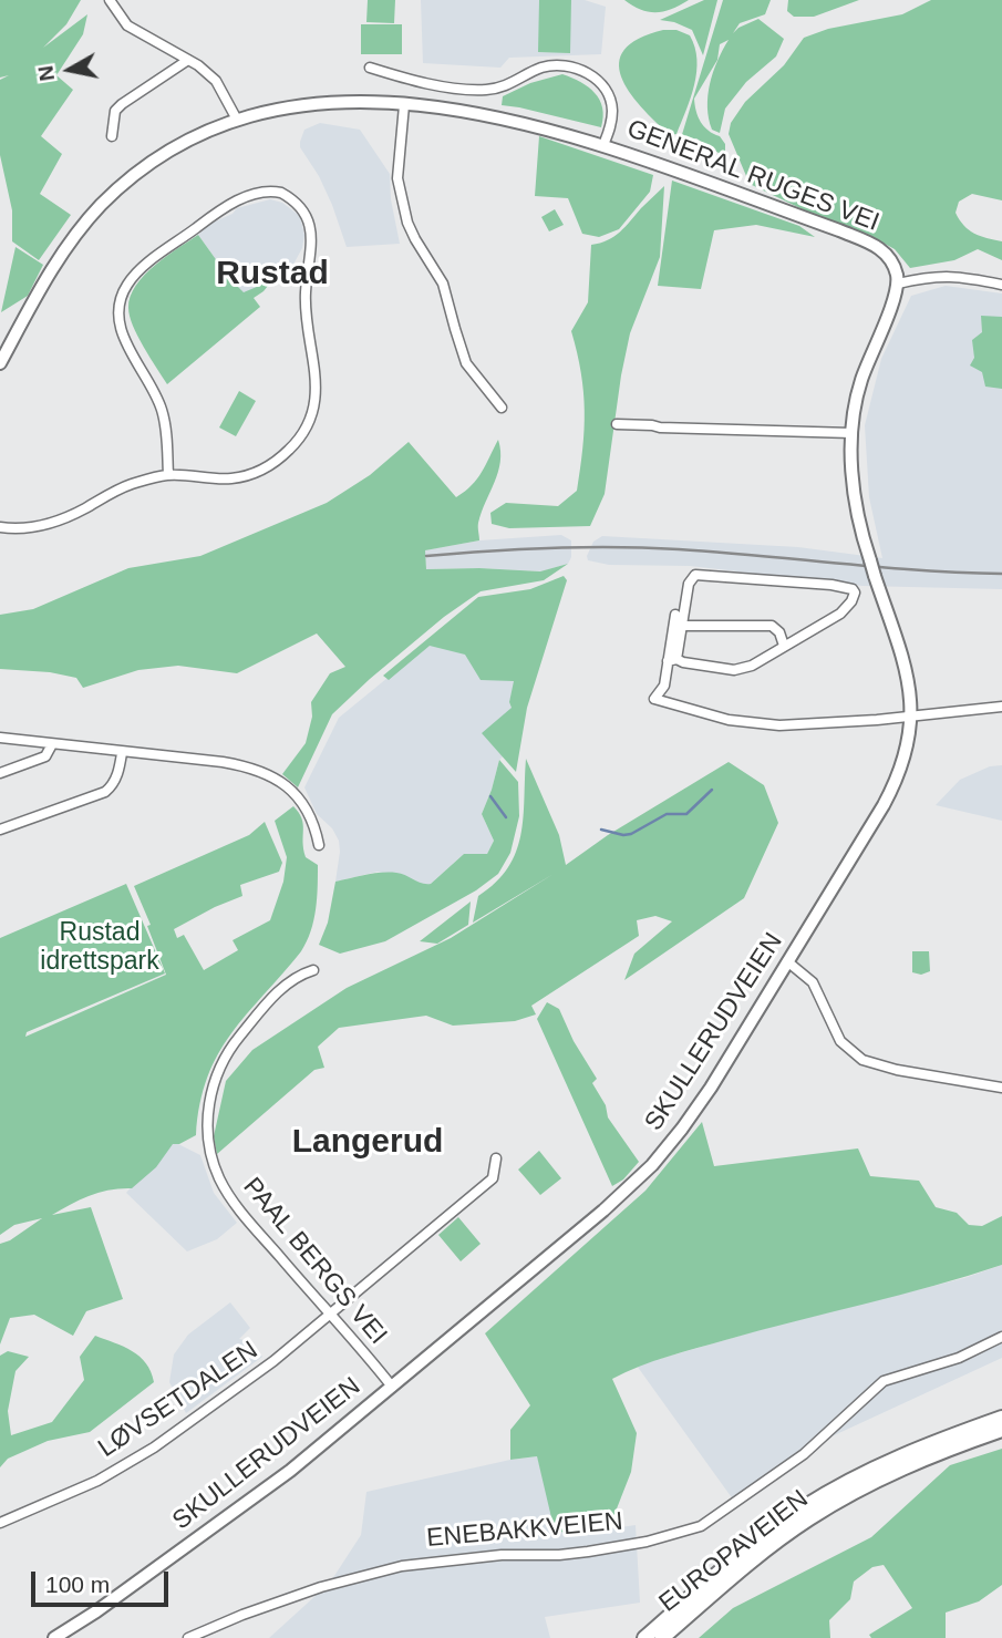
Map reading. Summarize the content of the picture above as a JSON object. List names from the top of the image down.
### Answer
{
  "streets": {
    "highway": ["EUROPAVEIEN"],
    "main road": ["GENERAL RUGES VEI", "SKULLERUDVEIEN"],
    "street": ["PAAL BERGS VEI", "LØVSETDALEN", "ENEBAKKVEIEN"]
  },
  "crossings": [
    ["GENERAL RUGES VEI", "SKULLERUDVEIEN"],
    ["SKULLERUDVEIEN", "PAAL BERGS VEI"],
    ["PAAL BERGS VEI", "LØVSETDALEN"]
  ],
  "districts": ["Rustad", "Langerud"],
  "parks": ["Rustad idrettspark"],
  "scale_bar": "100 m",
  "north": "left"
}
